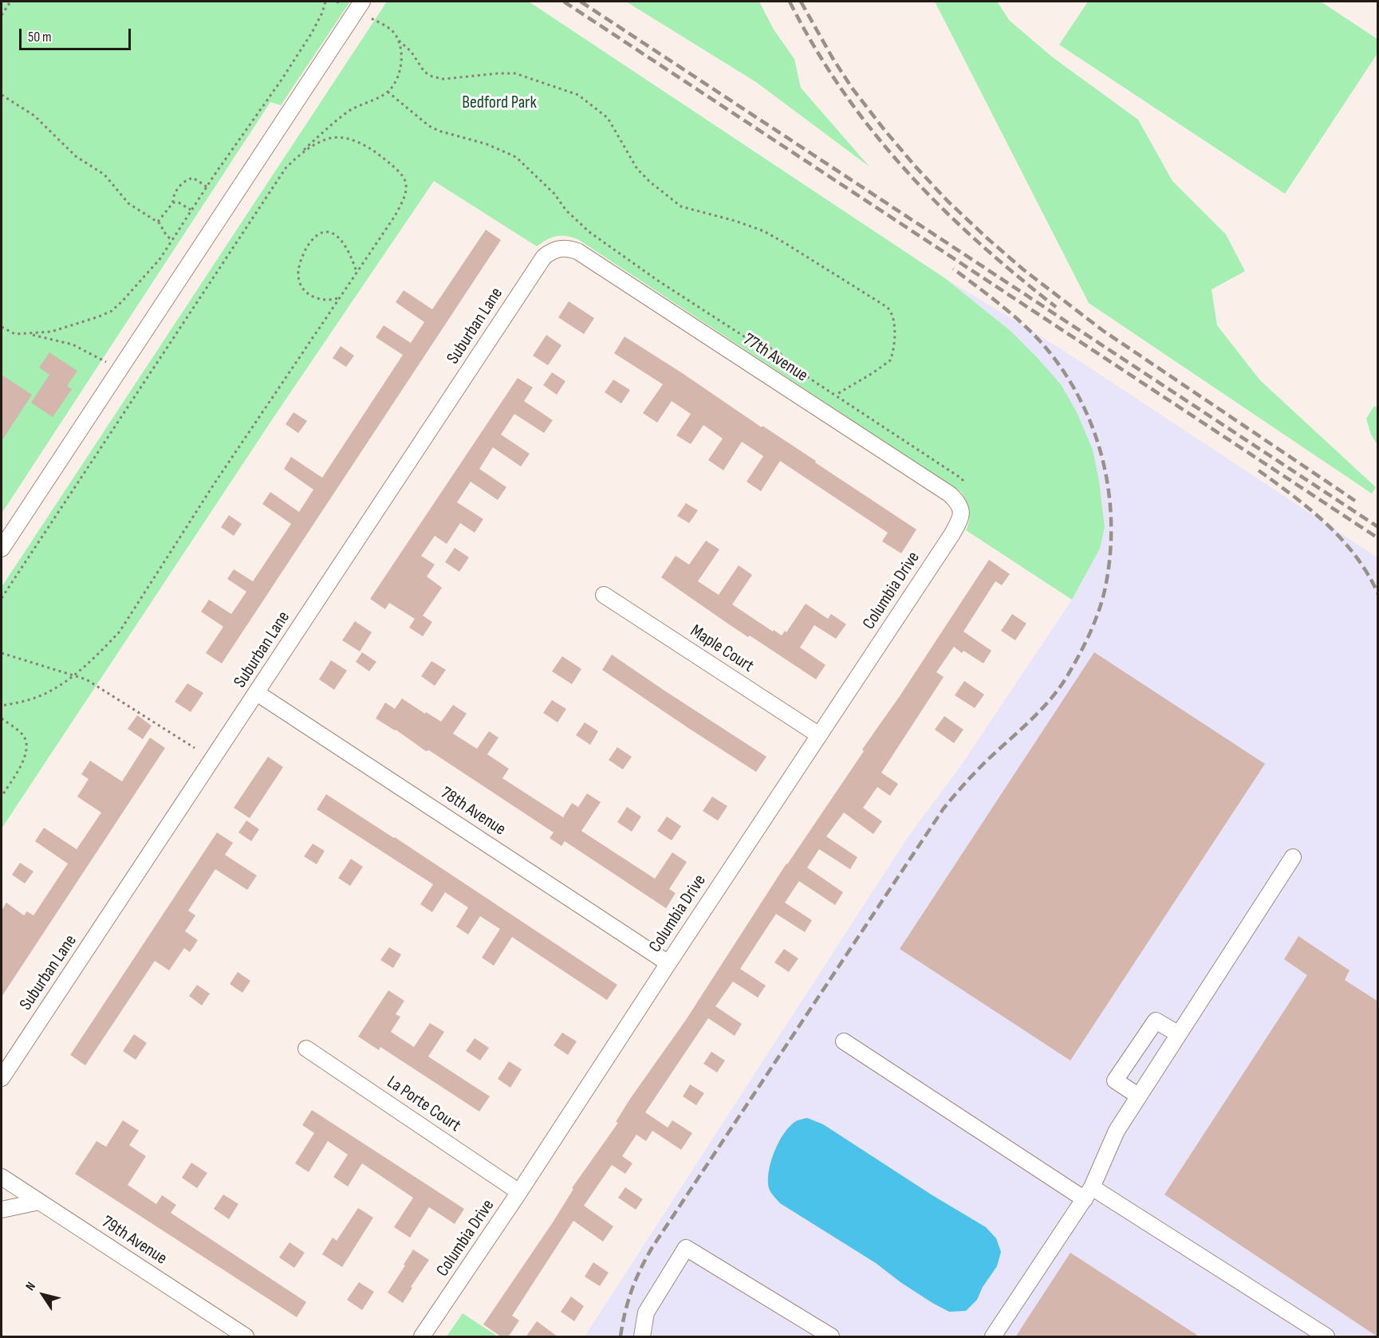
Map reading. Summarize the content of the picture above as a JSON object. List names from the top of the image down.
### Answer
{
  "streets": {
    "street": [
      "Suburban Lane",
      "77th Avenue",
      "Columbia Drive",
      "Maple Court",
      "78th Avenue",
      "La Porte Court",
      "79th Avenue"
    ]
  },
  "crossings": [
    ["Suburban Lane", "77th Avenue"],
    ["Suburban Lane", "78th Avenue"],
    ["77th Avenue", "Columbia Drive"],
    ["Columbia Drive", "Maple Court"],
    ["Columbia Drive", "78th Avenue"],
    ["Columbia Drive", "La Porte Court"]
  ],
  "parks": ["Bedford Park"],
  "scale_bar": "50 m",
  "north": "top left"
}
